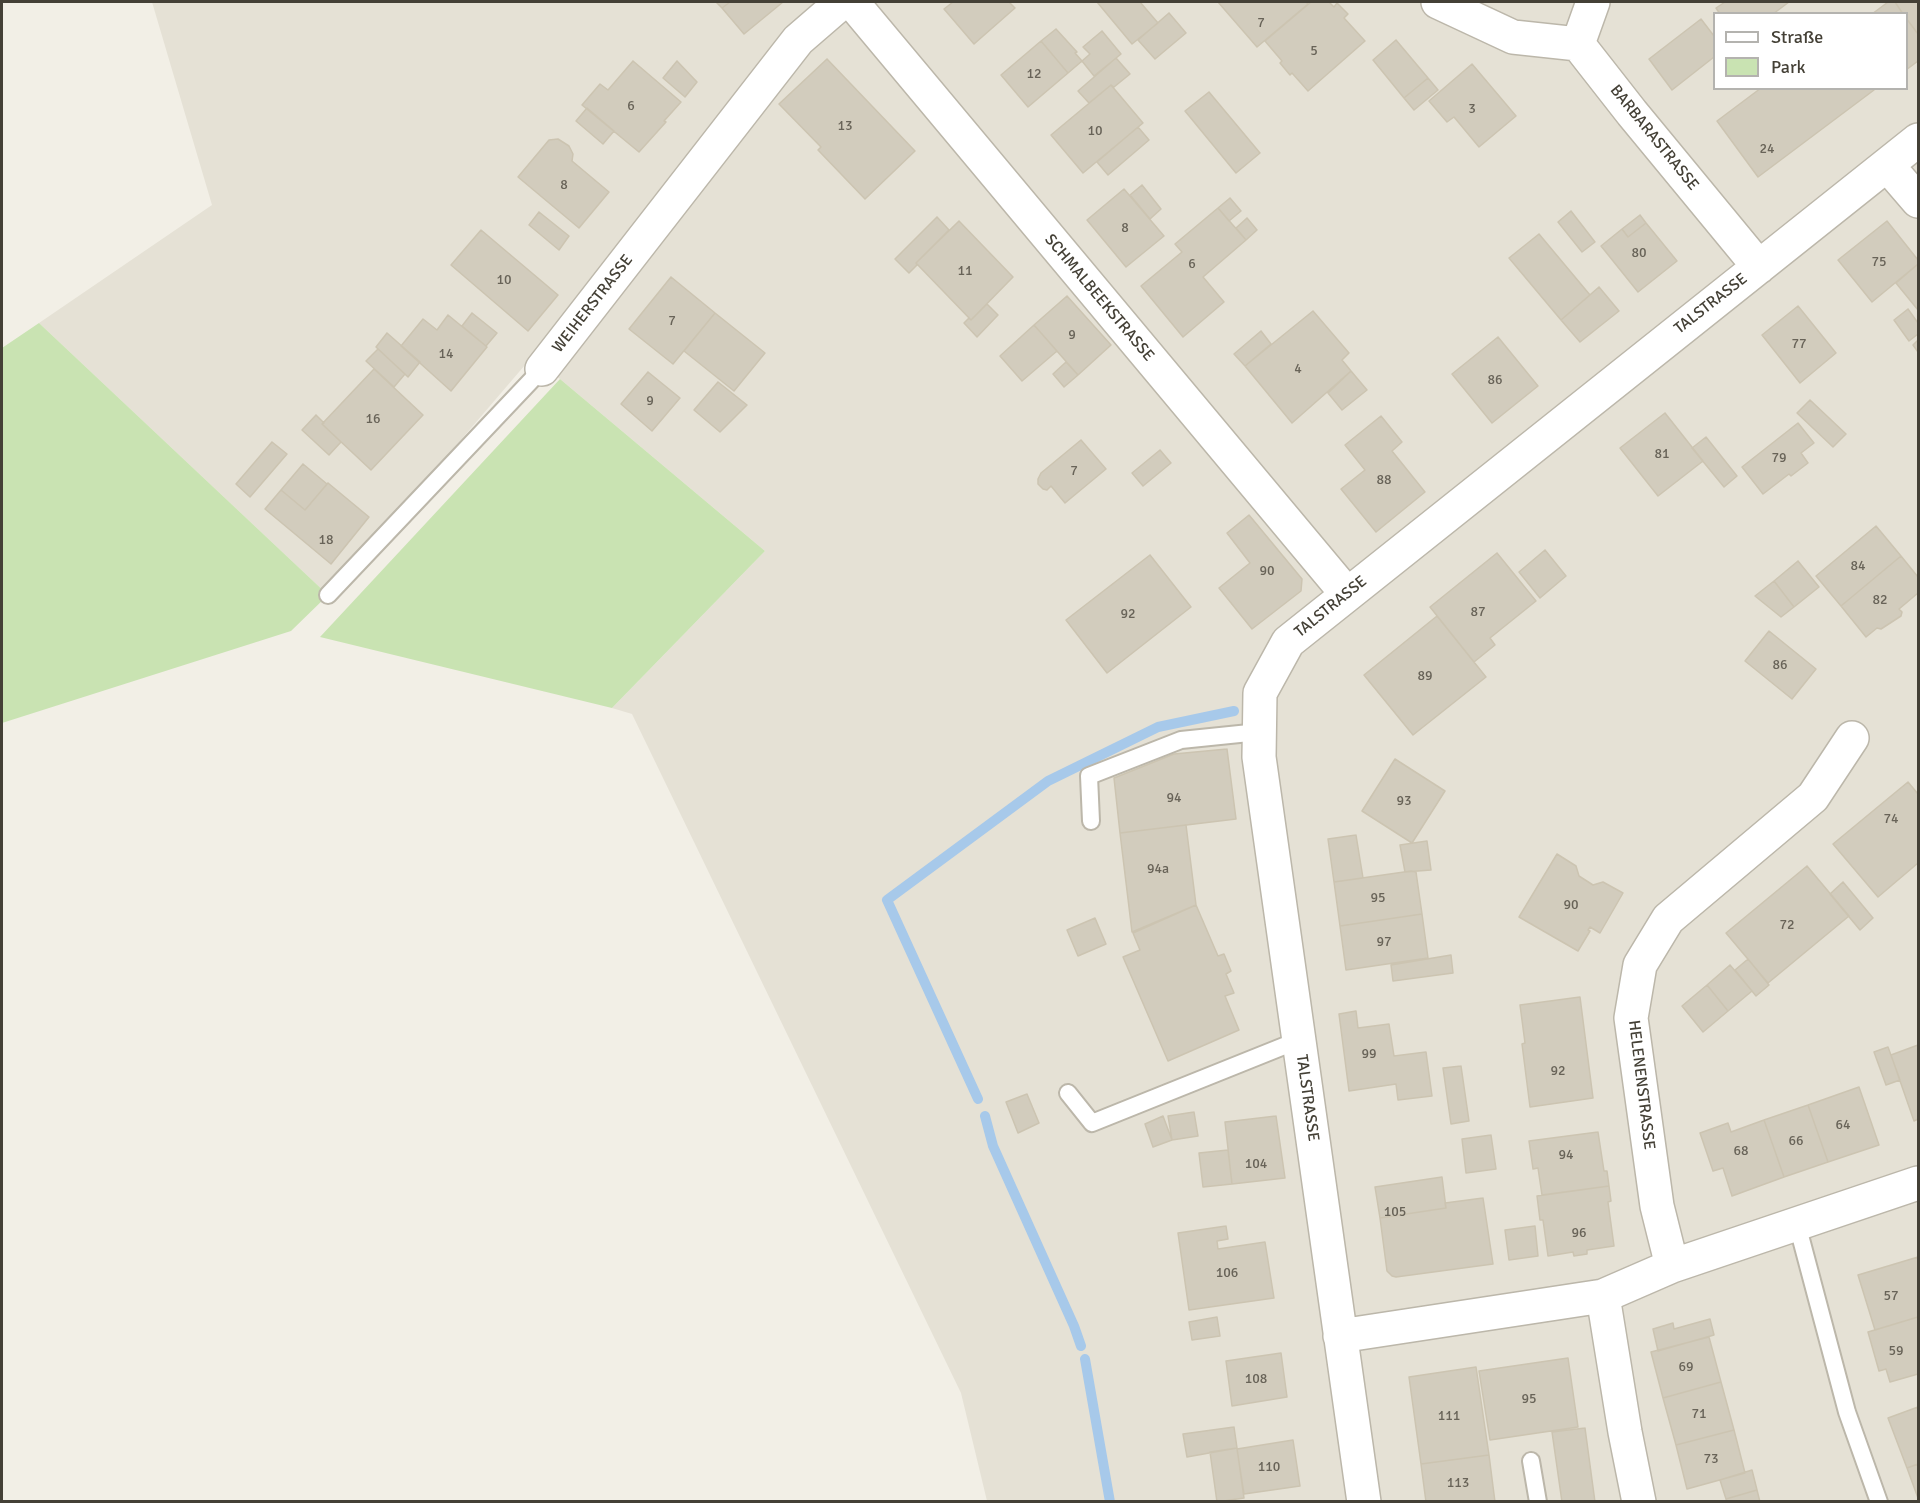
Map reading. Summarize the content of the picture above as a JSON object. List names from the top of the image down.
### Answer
{
  "streets": {
    "street": [
      "BARBARASTRASSE",
      "SCHMALBEEKSTRASSE",
      "WEIHERSTRASSE",
      "TALSTRASSE",
      "HELENENSTRASSE"
    ]
  },
  "crossings": [
    ["BARBARASTRASSE", "TALSTRASSE"],
    ["SCHMALBEEKSTRASSE", "TALSTRASSE"]
  ],
  "house_numbers": [
    "7",
    "5",
    "12",
    "6",
    "3",
    "13",
    "10",
    "24",
    "8",
    "8",
    "80",
    "75",
    "6",
    "11",
    "10",
    "7",
    "9",
    "77",
    "14",
    "4",
    "86",
    "9",
    "16",
    "81",
    "79",
    "7",
    "88",
    "18",
    "84",
    "90",
    "82",
    "87",
    "92",
    "86",
    "89",
    "94",
    "93",
    "74",
    "94a",
    "95",
    "90",
    "72",
    "97",
    "99",
    "92",
    "64",
    "66",
    "68",
    "94",
    "104",
    "105",
    "96",
    "106",
    "57",
    "59",
    "69",
    "108",
    "95",
    "71",
    "111",
    "73",
    "110",
    "113"
  ],
  "legend": ["Straße", "Park"]
}
